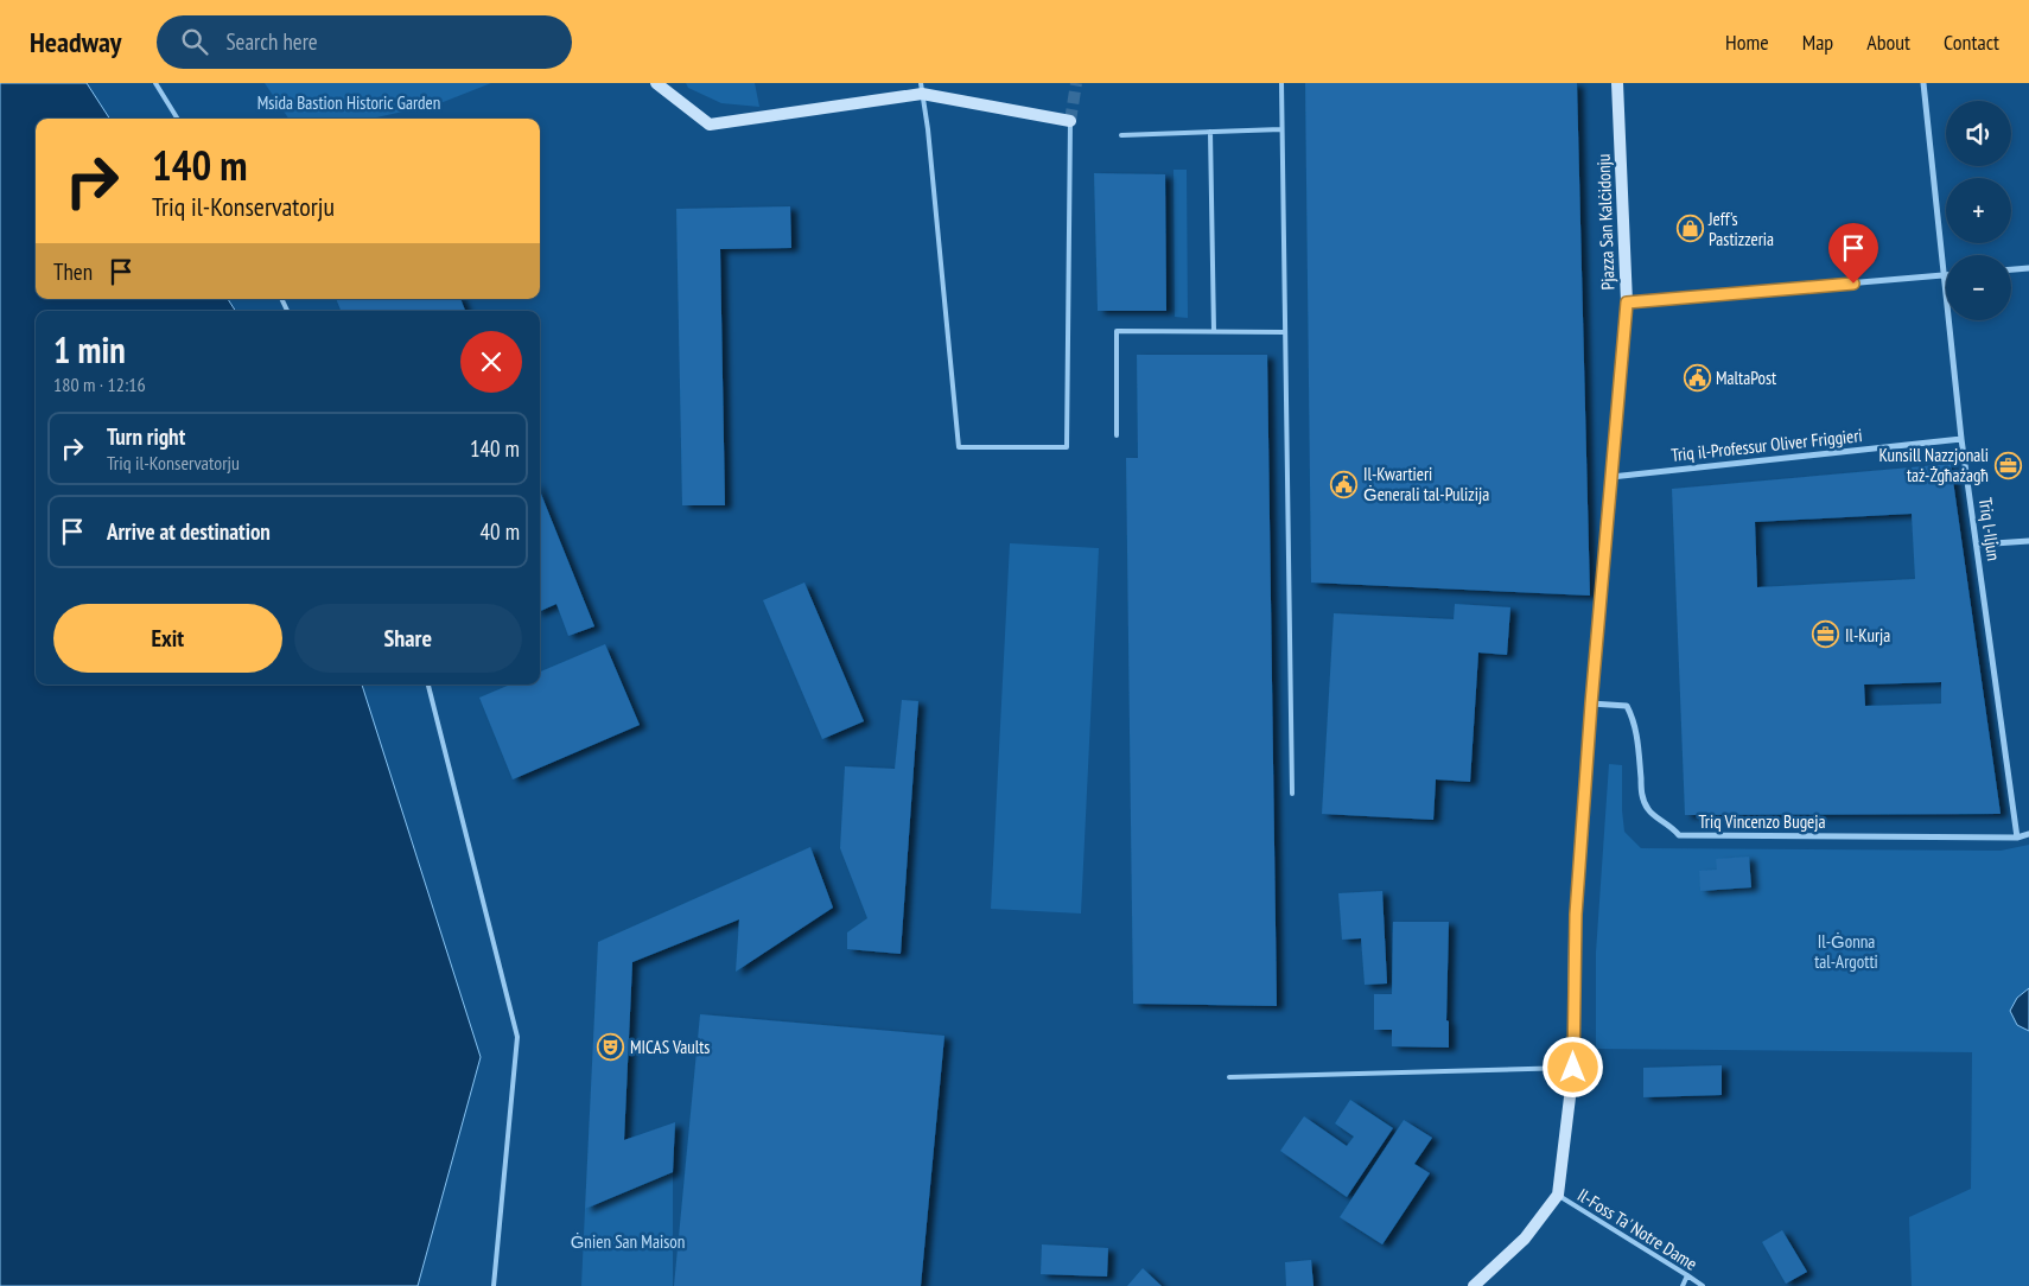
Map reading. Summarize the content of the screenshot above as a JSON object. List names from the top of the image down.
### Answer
{
  "streets": {
    "street": [
      "Pjazza San Kalċidonju",
      "Triq il-Professur Oliver Friggieri",
      "Triq l-Iljun",
      "Triq Vincenzo Bugeja"
    ],
    "lane": ["Il-Foss Ta' Notre Dame"]
  },
  "crossings": [
    ["Pjazza San Kalċidonju", "Triq il-Professur Oliver Friggieri"],
    ["Pjazza San Kalċidonju", "Triq Vincenzo Bugeja"],
    ["Pjazza San Kalċidonju", "Il-Foss Ta' Notre Dame"],
    ["Triq il-Professur Oliver Friggieri", "Triq l-Iljun"],
    ["Triq l-Iljun", "Triq Vincenzo Bugeja"]
  ],
  "parks": ["Msida Bastion Historic Garden", "Il-Ġonna tal-Argotti", "Ġnien San Maison"],
  "places": {
    "shop": ["Jeff's Pastizzeria"],
    "public building": ["MaltaPost", "Il-Kwartieri Ġenerali tal-Pulizija"],
    "office": ["Kunsill Nazzjonali taż-Żgħażagħ", "Il-Kurja"],
    "theatre": ["MICAS Vaults"]
  },
  "page": {
    "header": "Headway",
    "search": "Search here",
    "nav": [
      "Home",
      "Map",
      "About",
      "Contact"
    ],
    "map_buttons": ["+", "−"],
    "turn": ["140 m", "Triq il-Konservatorju"],
    "then": "Then",
    "heading": ["1 min", "180 m · 12:16"],
    "list": [
      {
        "name": "Turn right",
        "note": "Triq il-Konservatorju",
        "value": "140 m"
      },
      {
        "name": "Arrive at destination",
        "value": "40 m"
      }
    ],
    "buttons": ["Exit", "Share"]
  }
}
